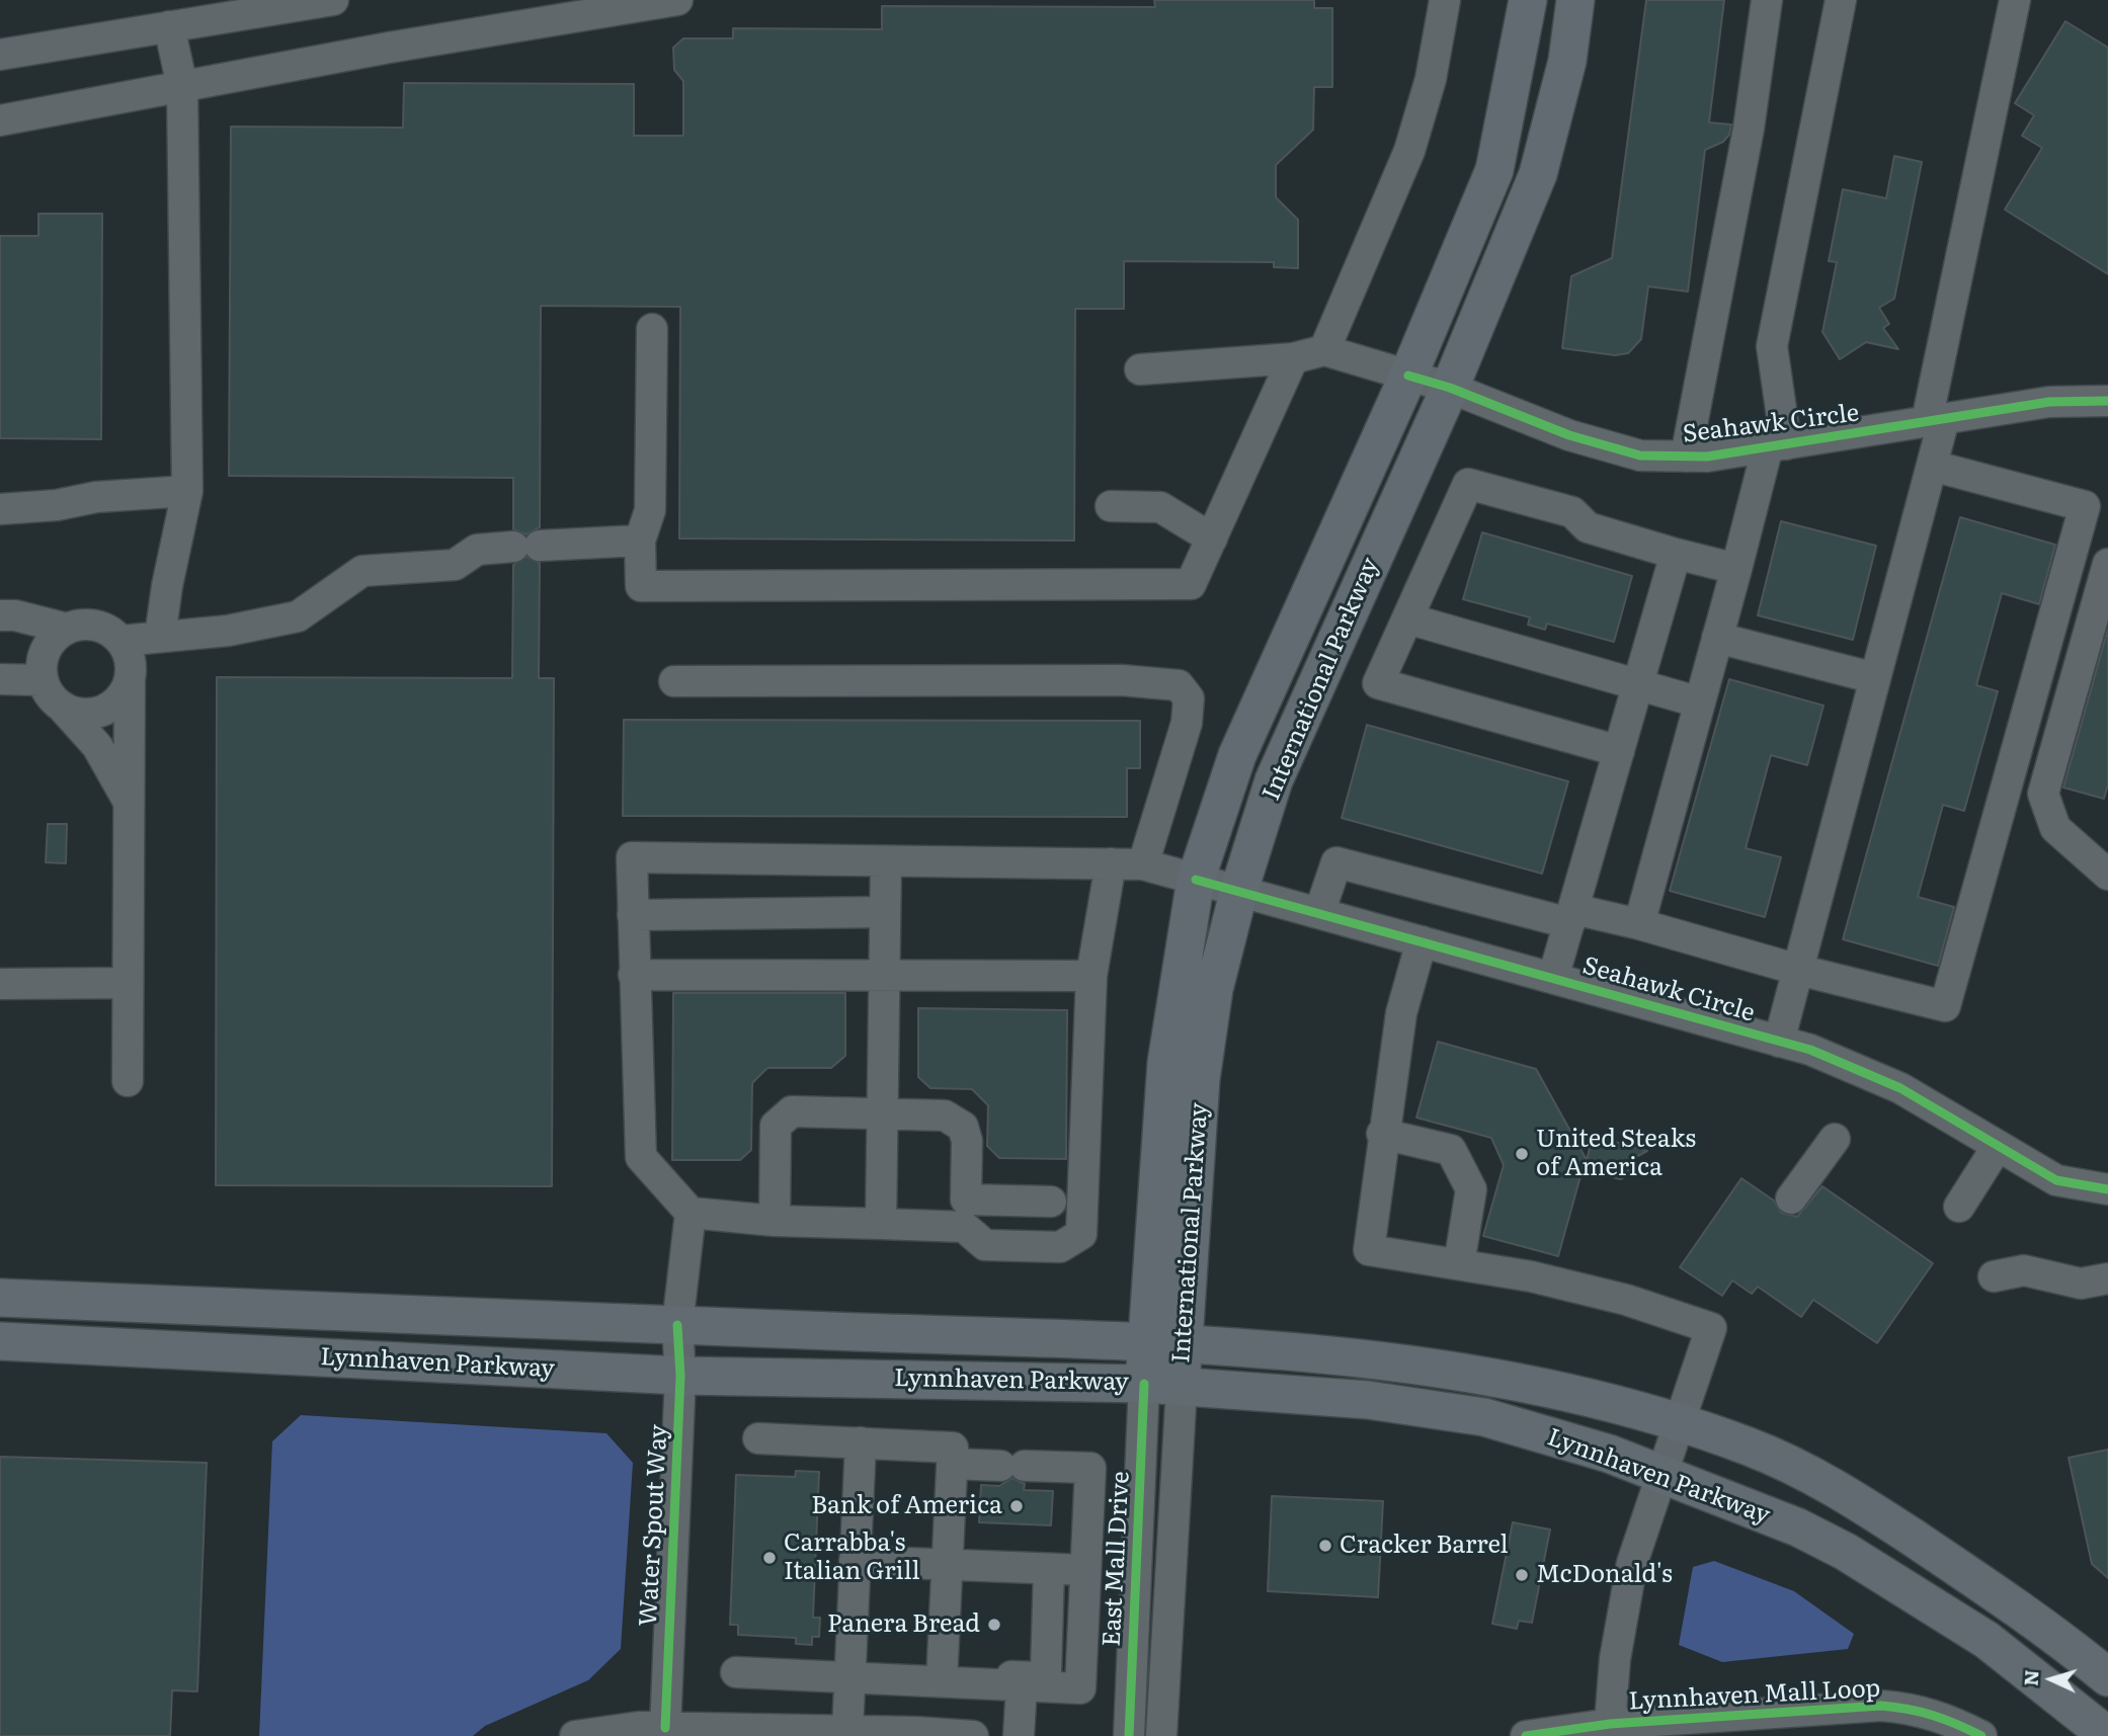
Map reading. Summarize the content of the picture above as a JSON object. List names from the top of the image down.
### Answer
{
  "streets": {
    "main road": ["International Parkway", "Lynnhaven Parkway"],
    "street": [
      "Seahawk Circle",
      "Water Spout Way",
      "East Mall Drive",
      "Lynnhaven Mall Loop"
    ]
  },
  "crossings": [
    ["Seahawk Circle", "International Parkway"],
    ["International Parkway", "Lynnhaven Parkway"],
    ["International Parkway", "East Mall Drive"],
    ["Lynnhaven Parkway", "Water Spout Way"],
    ["Lynnhaven Parkway", "East Mall Drive"]
  ],
  "places": [
    "United Steaks of America",
    "Bank of America",
    "Cracker Barrel",
    "Carrabba's Italian Grill",
    "McDonald's",
    "Panera Bread"
  ],
  "north": "left"
}
